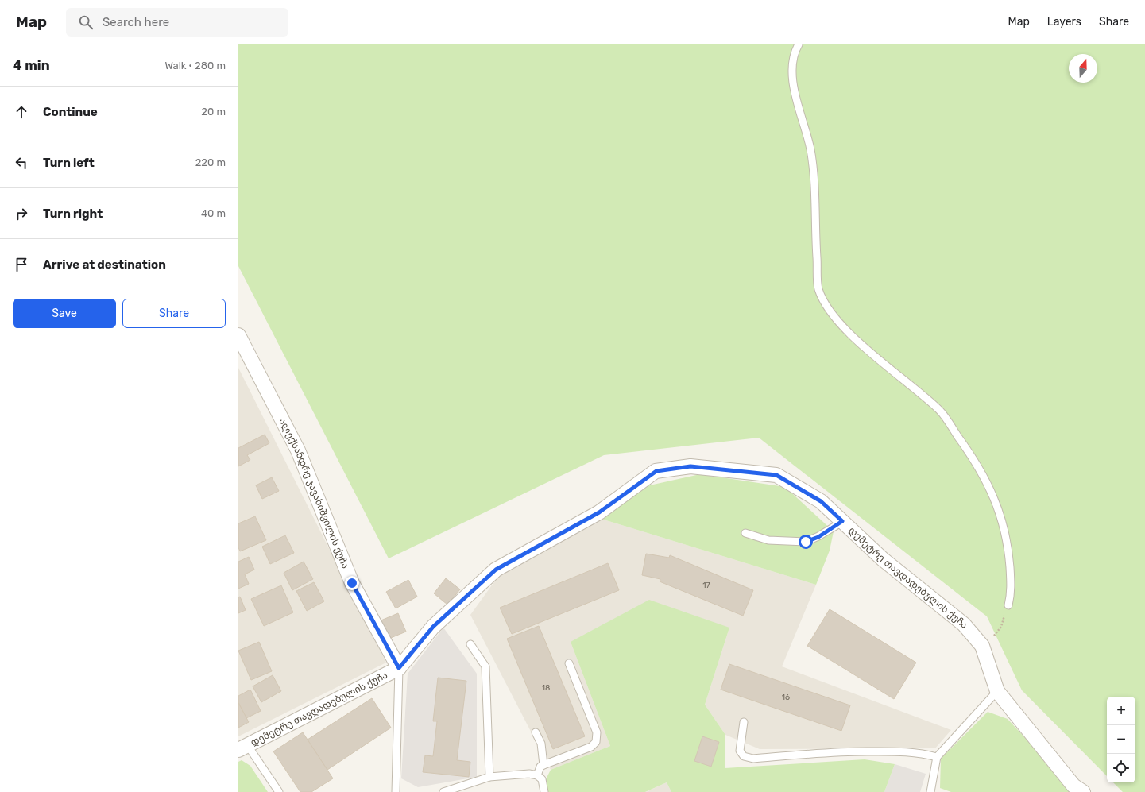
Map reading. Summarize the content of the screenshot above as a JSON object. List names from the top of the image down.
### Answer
{
  "streets": {
    "street": ["ალექსანდრე ჯავახიშვილის ქუჩა", "დემეტრე თავდადებულის ქუჩა"]
  },
  "crossings": [
    ["ალექსანდრე ჯავახიშვილის ქუჩა", "დემეტრე თავდადებულის ქუჩა"]
  ],
  "house_numbers": ["17", "18", "16"],
  "north": "top",
  "page": {
    "header": "Map",
    "search": "Search here",
    "nav": ["Map", "Layers", "Share"],
    "heading": ["4 min", "Walk · 280 m"],
    "list": [
      ["Continue", "20 m"],
      ["Turn left", "220 m"],
      ["Turn right", "40 m"],
      "Arrive at destination"
    ],
    "buttons": ["Save", "Share"],
    "map_buttons": ["+", "−"]
  }
}
